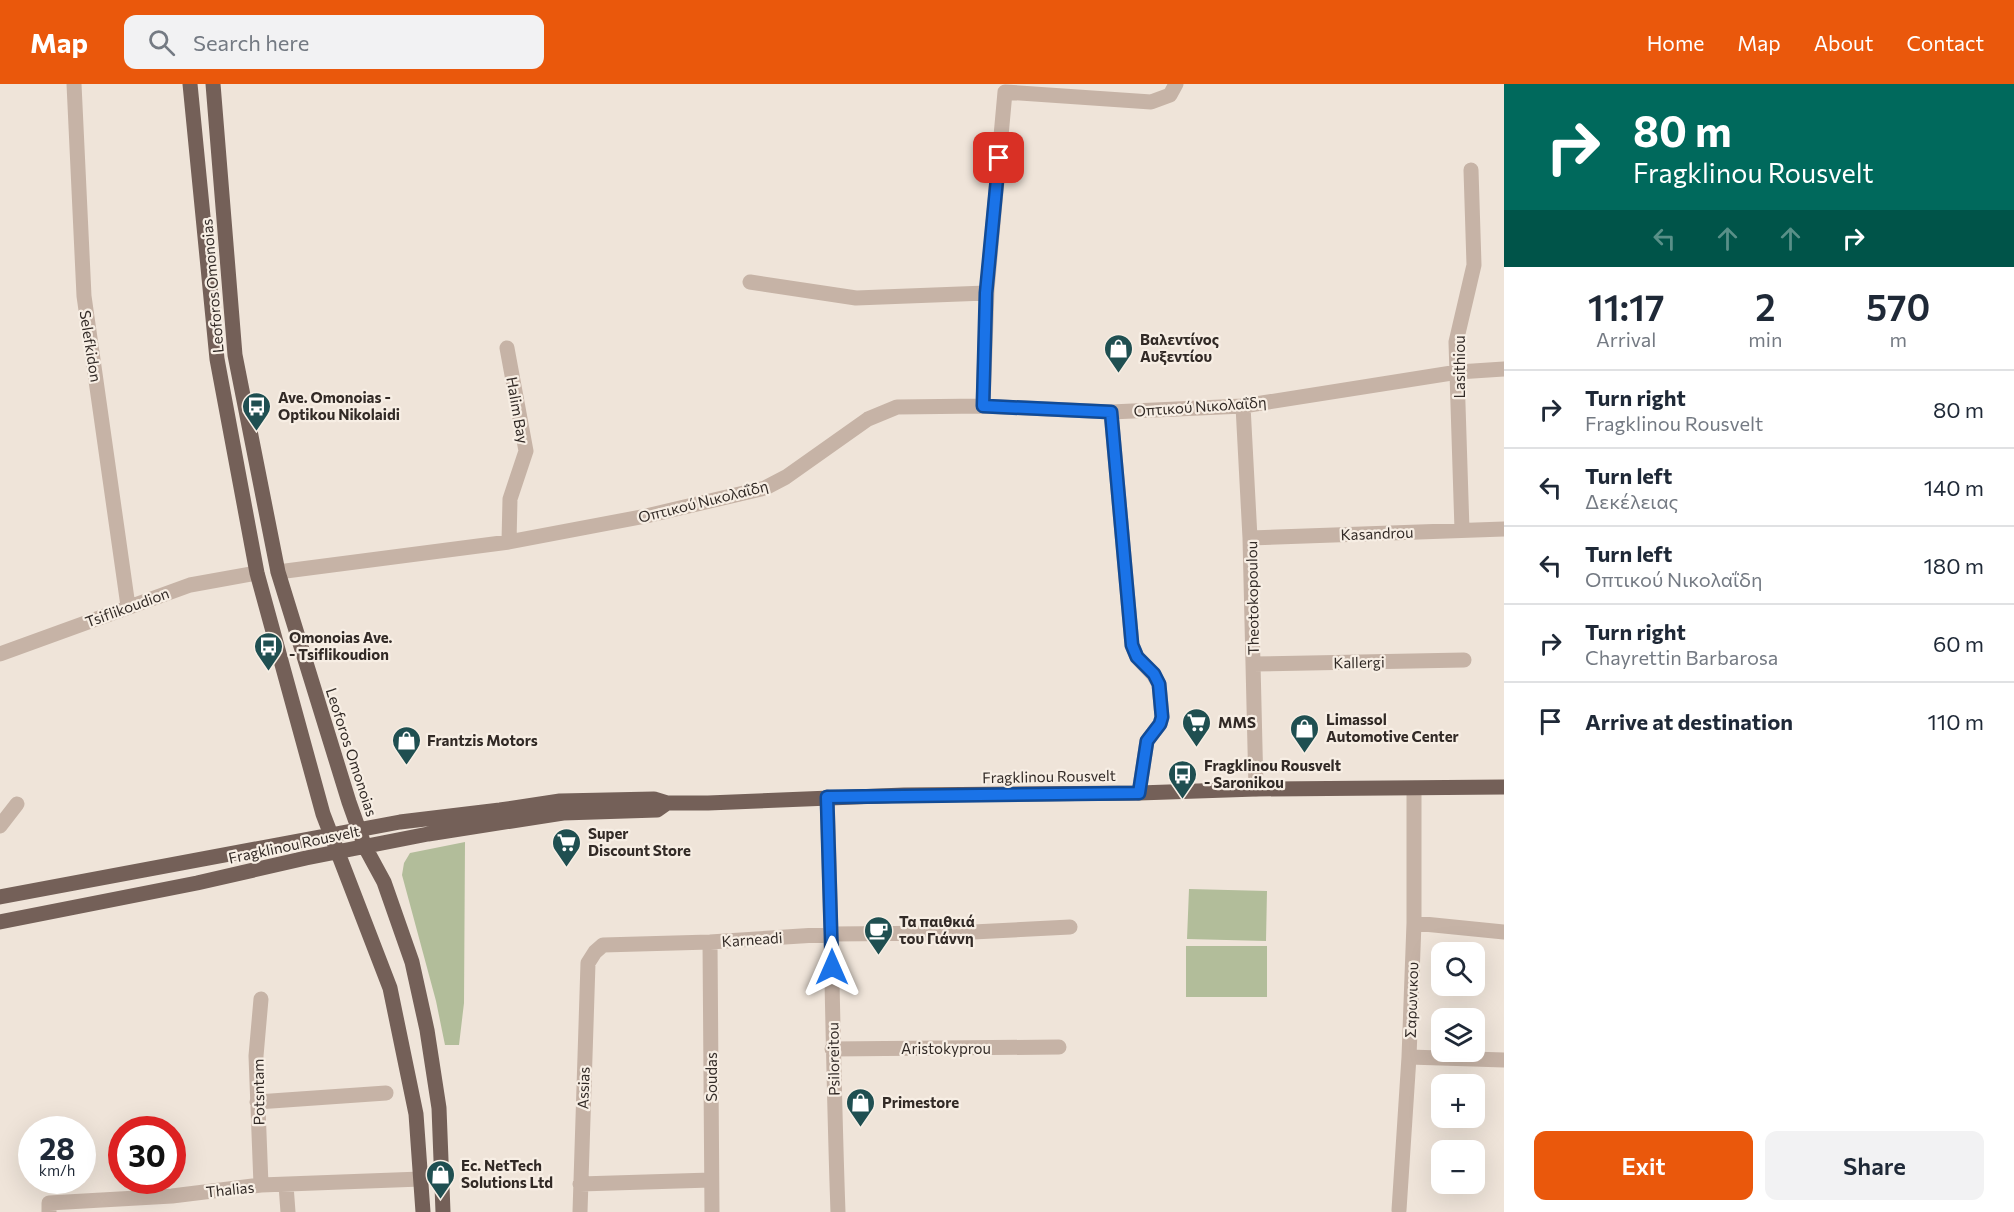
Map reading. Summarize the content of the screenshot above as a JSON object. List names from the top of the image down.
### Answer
{
  "streets": {
    "main road": ["Leoforos Omonoias", "Fragklinou Rousvelt"],
    "street": [
      "Selefkidon",
      "Lasithiou",
      "Οπτικού Νικολαΐδη",
      "Halim Bay",
      "Kasandrou",
      "Theotokopoulou",
      "Tsiflikoudion",
      "Kallergi",
      "Karneadi",
      "Σαρωνικου",
      "Aristokyprou",
      "Psiloreitou",
      "Soudas",
      "Assias",
      "Potsntam",
      "Thalias"
    ]
  },
  "crossings": [
    ["Leoforos Omonoias", "Οπτικού Νικολαΐδη"],
    ["Leoforos Omonoias", "Tsiflikoudion"],
    ["Leoforos Omonoias", "Fragklinou Rousvelt"],
    ["Leoforos Omonoias", "Thalias"],
    ["Selefkidon", "Tsiflikoudion"],
    ["Lasithiou", "Οπτικού Νικολαΐδη"],
    ["Lasithiou", "Kasandrou"],
    ["Οπτικού Νικολαΐδη", "Halim Bay"],
    ["Οπτικού Νικολαΐδη", "Theotokopoulou"],
    ["Kasandrou", "Theotokopoulou"],
    ["Theotokopoulou", "Kallergi"],
    ["Theotokopoulou", "Fragklinou Rousvelt"],
    ["Fragklinou Rousvelt", "Σαρωνικου"],
    ["Fragklinou Rousvelt", "Psiloreitou"],
    ["Karneadi", "Psiloreitou"],
    ["Karneadi", "Soudas"],
    ["Karneadi", "Assias"],
    ["Aristokyprou", "Psiloreitou"],
    ["Potsntam", "Thalias"]
  ],
  "places": {
    "shop": [
      "Βαλεντίνος Αυξεντίου",
      "Limassol Automotive Center",
      "Frantzis Motors",
      "Primestore",
      "Ec. NetTech Solutions Ltd"
    ],
    "bus stop": ["Ave. Omonoias - Optikou Nikolaidi", "Omonoias Ave. - Tsiflikoudion", "Fragklinou Rousvelt - Saronikou"],
    "supermarket": ["MMS", "Super Discount Store"],
    "cafe": ["Τα παιθκιά του Γιάννη"]
  },
  "page": {
    "header": "Map",
    "search": "Search here",
    "nav": [
      "Home",
      "Map",
      "About",
      "Contact"
    ],
    "turn": ["80 m", "Fragklinou Rousvelt"],
    "eta": [
      "11:17",
      "Arrival",
      "2",
      "min",
      "570",
      "m"
    ],
    "list": [
      {
        "name": "Turn right",
        "note": "Fragklinou Rousvelt",
        "value": "80 m"
      },
      {
        "name": "Turn left",
        "note": "Δεκέλειας",
        "value": "140 m"
      },
      {
        "name": "Turn left",
        "note": "Οπτικού Νικολαΐδη",
        "value": "180 m"
      },
      {
        "name": "Turn right",
        "note": "Chayrettin Barbarosa",
        "value": "60 m"
      },
      {
        "name": "Arrive at destination",
        "value": "110 m"
      }
    ],
    "map_buttons": ["+", "−"],
    "speed": "28 km/h",
    "limit": "30",
    "buttons": ["Exit", "Share"]
  }
}
